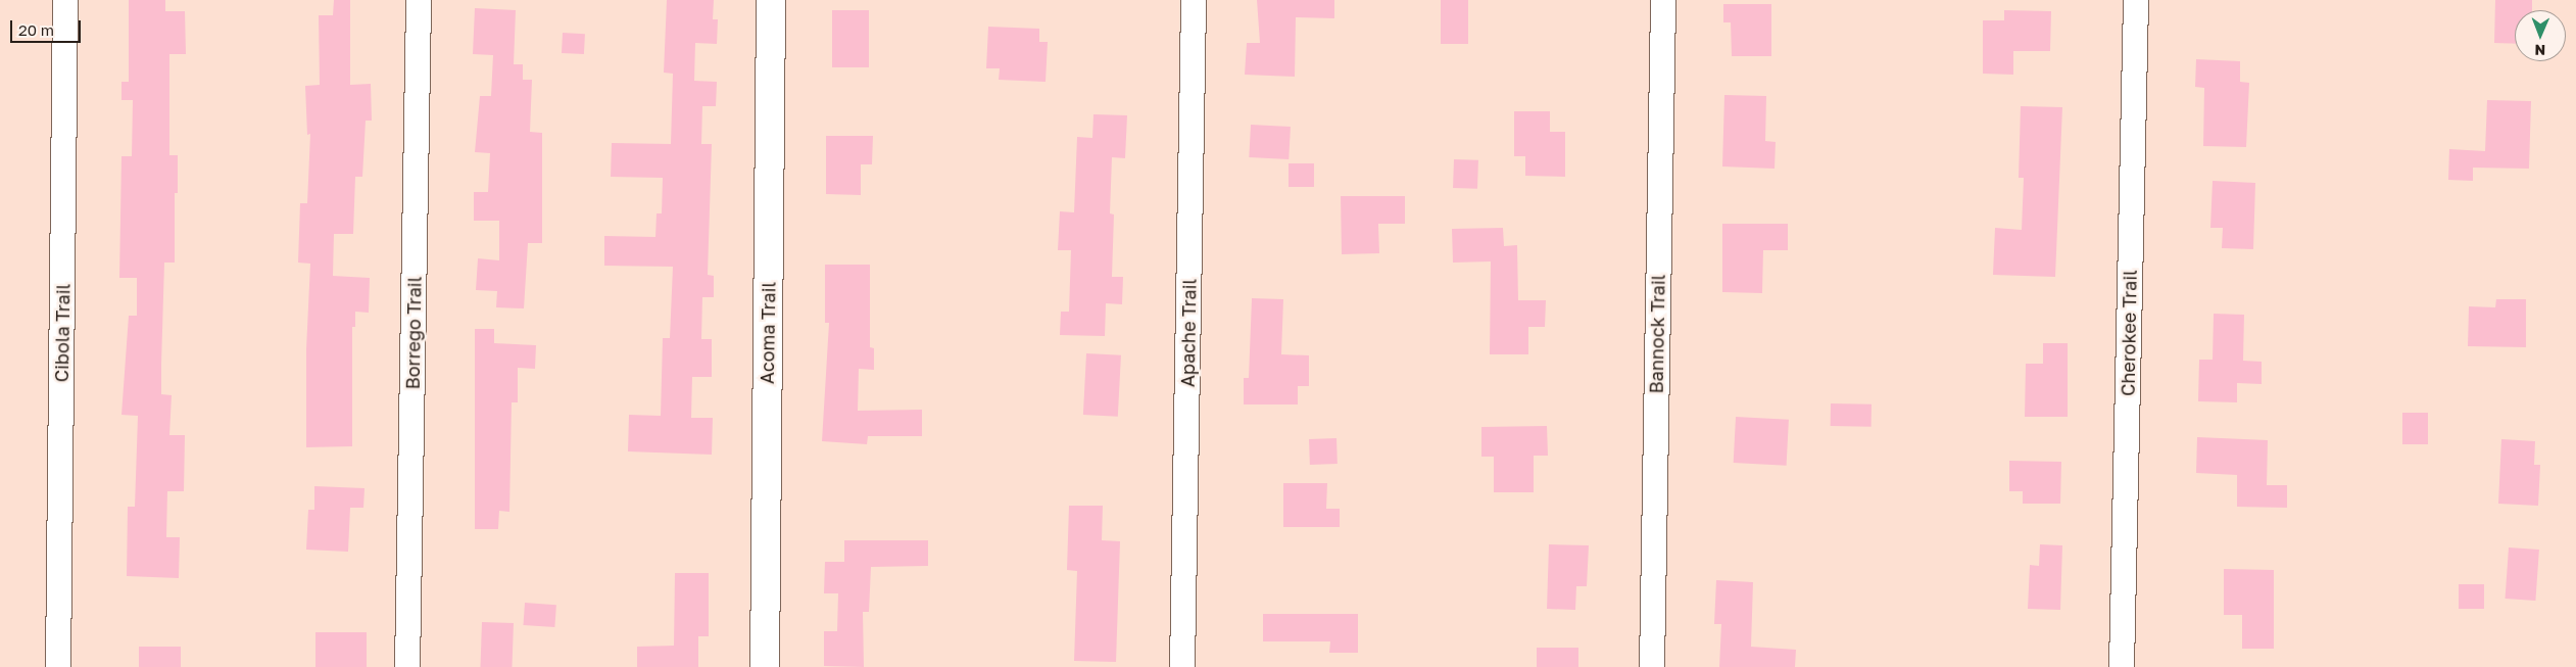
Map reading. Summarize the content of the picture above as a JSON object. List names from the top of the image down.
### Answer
{
  "streets": {
    "street": [
      "Cibola Trail",
      "Borrego Trail",
      "Acoma Trail",
      "Apache Trail",
      "Cherokee Trail",
      "Bannock Trail"
    ]
  },
  "scale_bar": "20 m",
  "north": "bottom"
}
